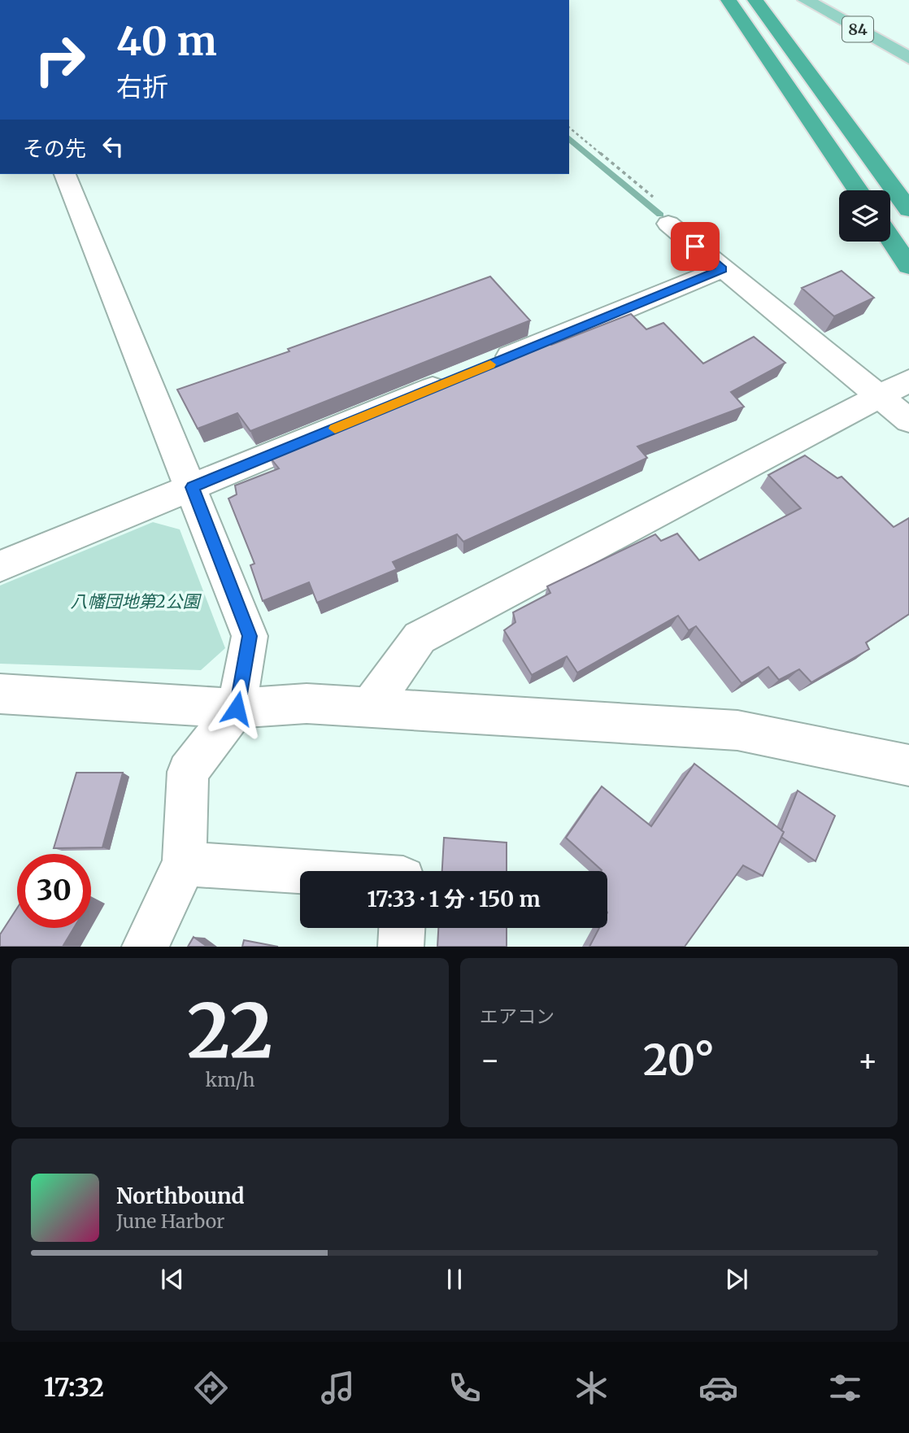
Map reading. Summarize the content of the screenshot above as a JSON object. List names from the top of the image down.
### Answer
{
  "streets": {
    "main road": ["84"]
  },
  "parks": ["八幡団地第2公園"],
  "page": {
    "turn": ["40 m", "右折"],
    "then": "その先",
    "limit": "30",
    "trip": "17:33 · 1 分 · 150 m",
    "tile": [
      ["22", "km/h"],
      "エアコン"
    ],
    "heat": ["−", "20°", "+"],
    "song": ["Northbound", "June Harbor"],
    "tabs": "17:32"
  }
}
